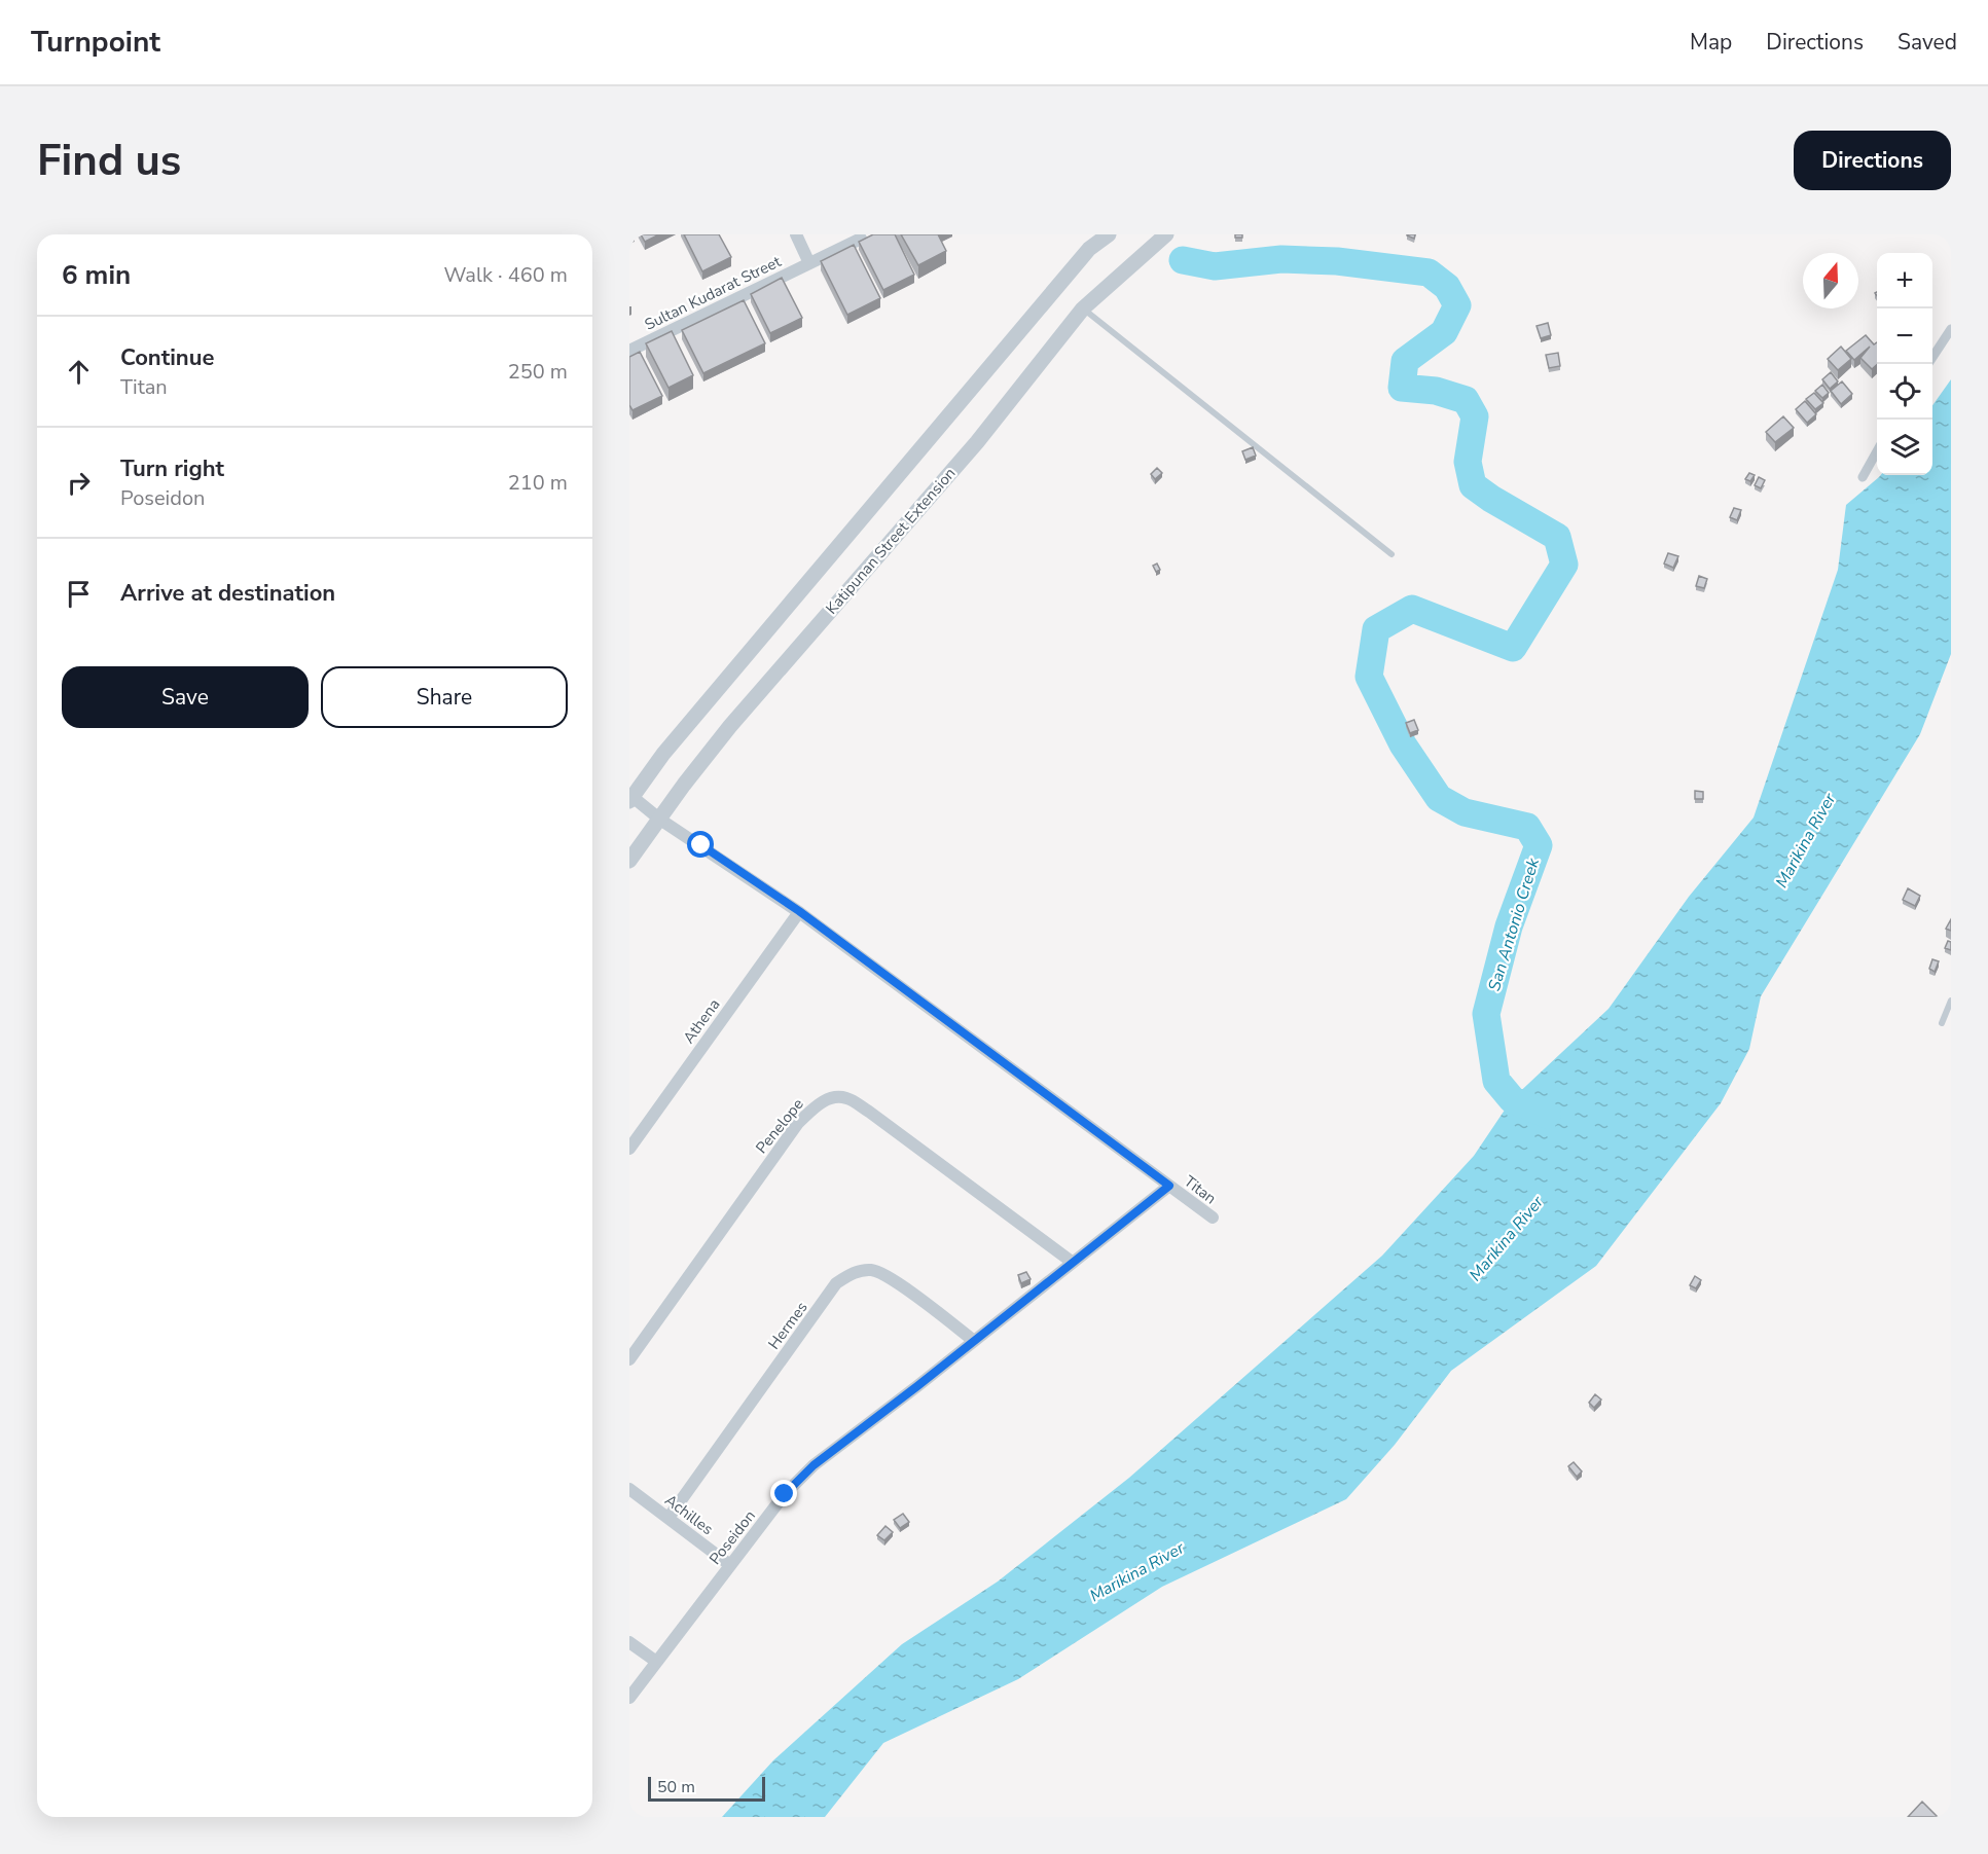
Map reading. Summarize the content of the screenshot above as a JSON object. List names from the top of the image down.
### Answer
{
  "streets": {
    "street": [
      "Sultan Kudarat Street",
      "Katipunan Street Extension",
      "Athena",
      "Penelope",
      "Titan",
      "Hermes",
      "Achilles",
      "Poseidon"
    ]
  },
  "crossings": [
    ["Katipunan Street Extension", "Titan"],
    ["Athena", "Titan"],
    ["Penelope", "Poseidon"],
    ["Titan", "Poseidon"],
    ["Hermes", "Achilles"],
    ["Hermes", "Poseidon"],
    ["Achilles", "Poseidon"]
  ],
  "water": ["Marikina River", "San Antonio Creek"],
  "scale_bar": "50 m",
  "north": "top",
  "page": {
    "header": "Turnpoint",
    "nav": ["Map", "Directions", "Saved"],
    "buttons": [
      "Directions",
      ["Save", "Share"]
    ],
    "title": "Find us",
    "heading": ["6 min", "Walk · 460 m"],
    "map_buttons": ["+", "−"],
    "list": [
      ["Continue", "Titan", "250 m"],
      ["Turn right", "Poseidon", "210 m"],
      "Arrive at destination"
    ],
    "scale": "50 m"
  }
}
